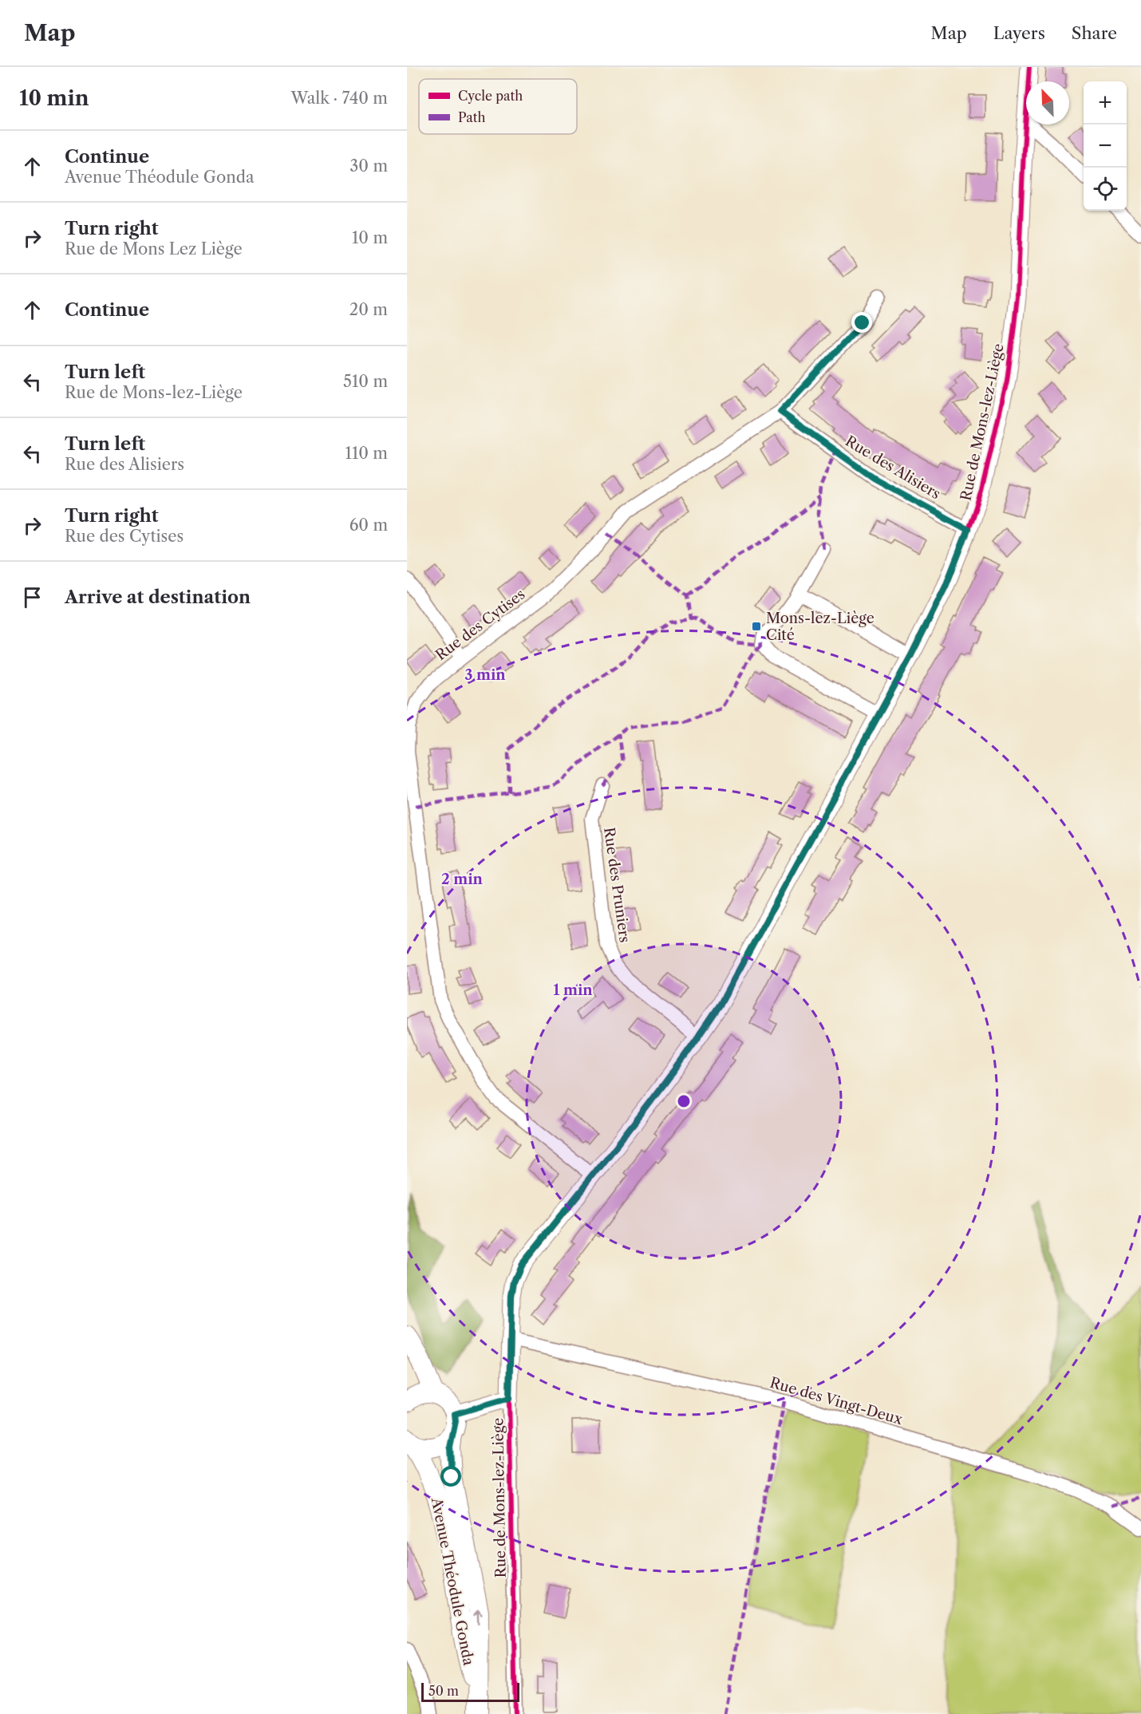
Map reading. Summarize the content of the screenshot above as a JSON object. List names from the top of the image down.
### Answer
{
  "streets": {
    "main road": ["Avenue Théodule Gonda"],
    "street": [
      "Rue de Mons-lez-Liège",
      "Rue des Alisiers",
      "Rue des Cytises",
      "Rue des Pruniers",
      "Rue des Vingt-Deux"
    ]
  },
  "crossings": [
    ["Rue de Mons-lez-Liège", "Rue des Alisiers"],
    ["Rue de Mons-lez-Liège", "Rue des Cytises"],
    ["Rue de Mons-lez-Liège", "Rue des Pruniers"],
    ["Rue de Mons-lez-Liège", "Rue des Vingt-Deux"],
    ["Rue des Alisiers", "Rue des Cytises"]
  ],
  "places": {
    "transit": ["Mons-lez-Liège Cité"]
  },
  "legend": ["Cycle path", "Path"],
  "scale_bar": "50 m",
  "north": "top left",
  "page": {
    "header": "Map",
    "nav": ["Map", "Layers", "Share"],
    "heading": ["10 min", "Walk · 740 m"],
    "map_buttons": ["+", "−"],
    "list": [
      ["Continue", "Avenue Théodule Gonda", "30 m"],
      ["Turn right", "Rue de Mons Lez Liège", "10 m"],
      ["Continue", "20 m"],
      ["Turn left", "Rue de Mons-lez-Liège", "510 m"],
      ["Turn left", "Rue des Alisiers", "110 m"],
      ["Turn right", "Rue des Cytises", "60 m"],
      "Arrive at destination"
    ],
    "scale": "50 m"
  },
  "rings": ["3 min", "2 min", "1 min"]
}
